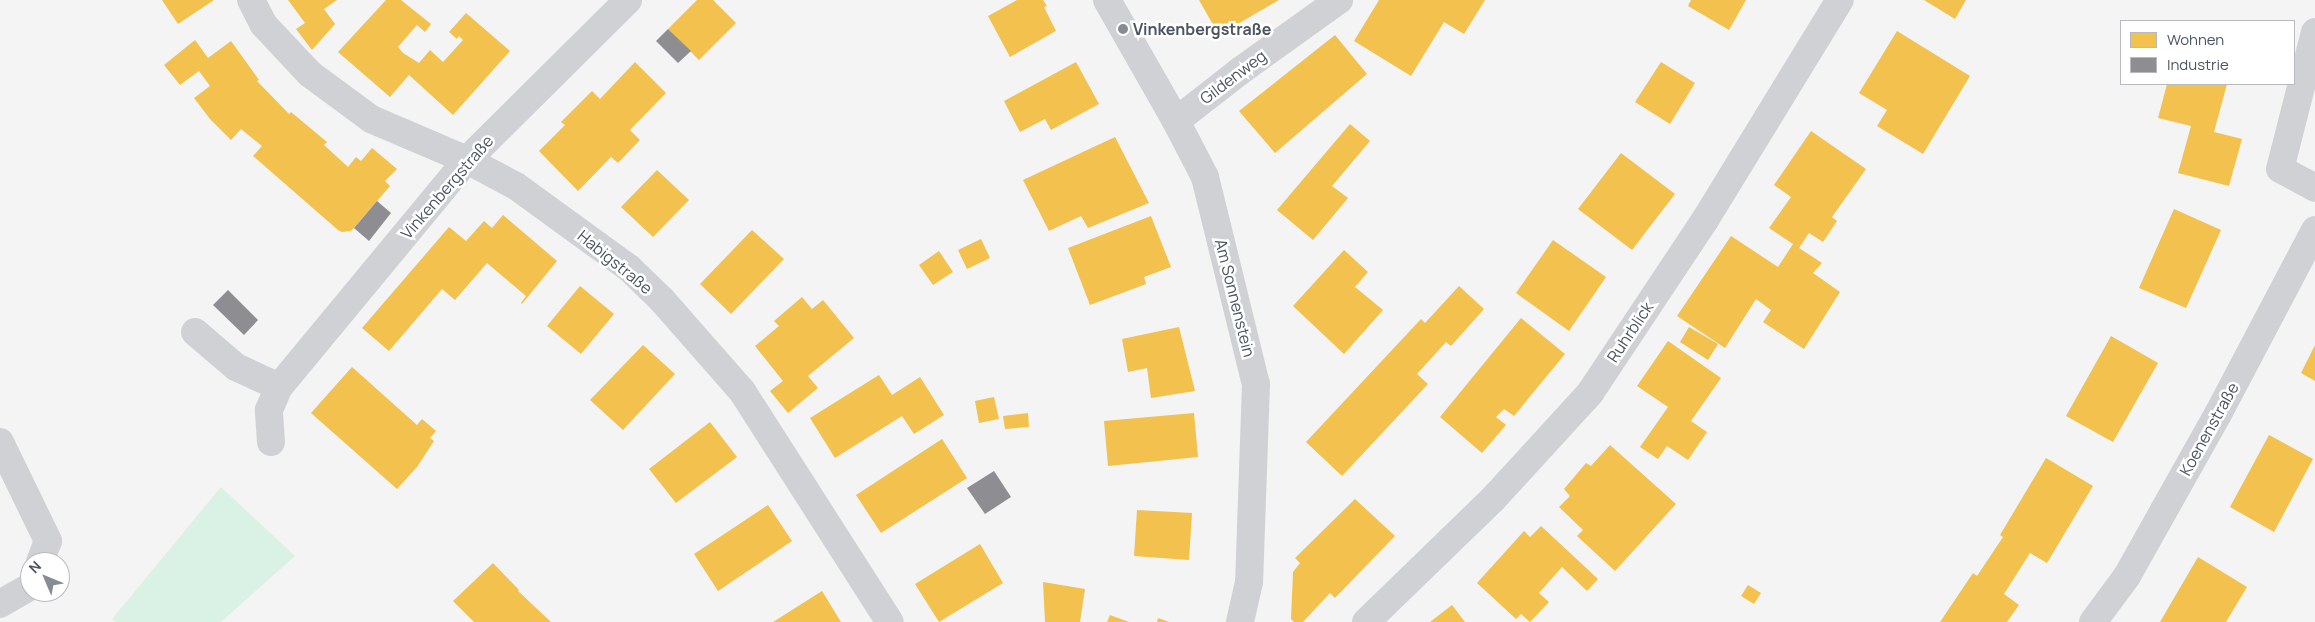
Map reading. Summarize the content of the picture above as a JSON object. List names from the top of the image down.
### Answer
{
  "streets": {
    "street": [
      "Gildenweg",
      "Vinkenbergstraße",
      "Habigstraße",
      "Am Sonnenstein",
      "Ruhrblick",
      "Koenenstraße"
    ]
  },
  "crossings": [
    ["Gildenweg", "Am Sonnenstein"],
    ["Vinkenbergstraße", "Habigstraße"]
  ],
  "places": ["Vinkenbergstraße"],
  "legend": ["Wohnen", "Industrie"],
  "north": "top left"
}
